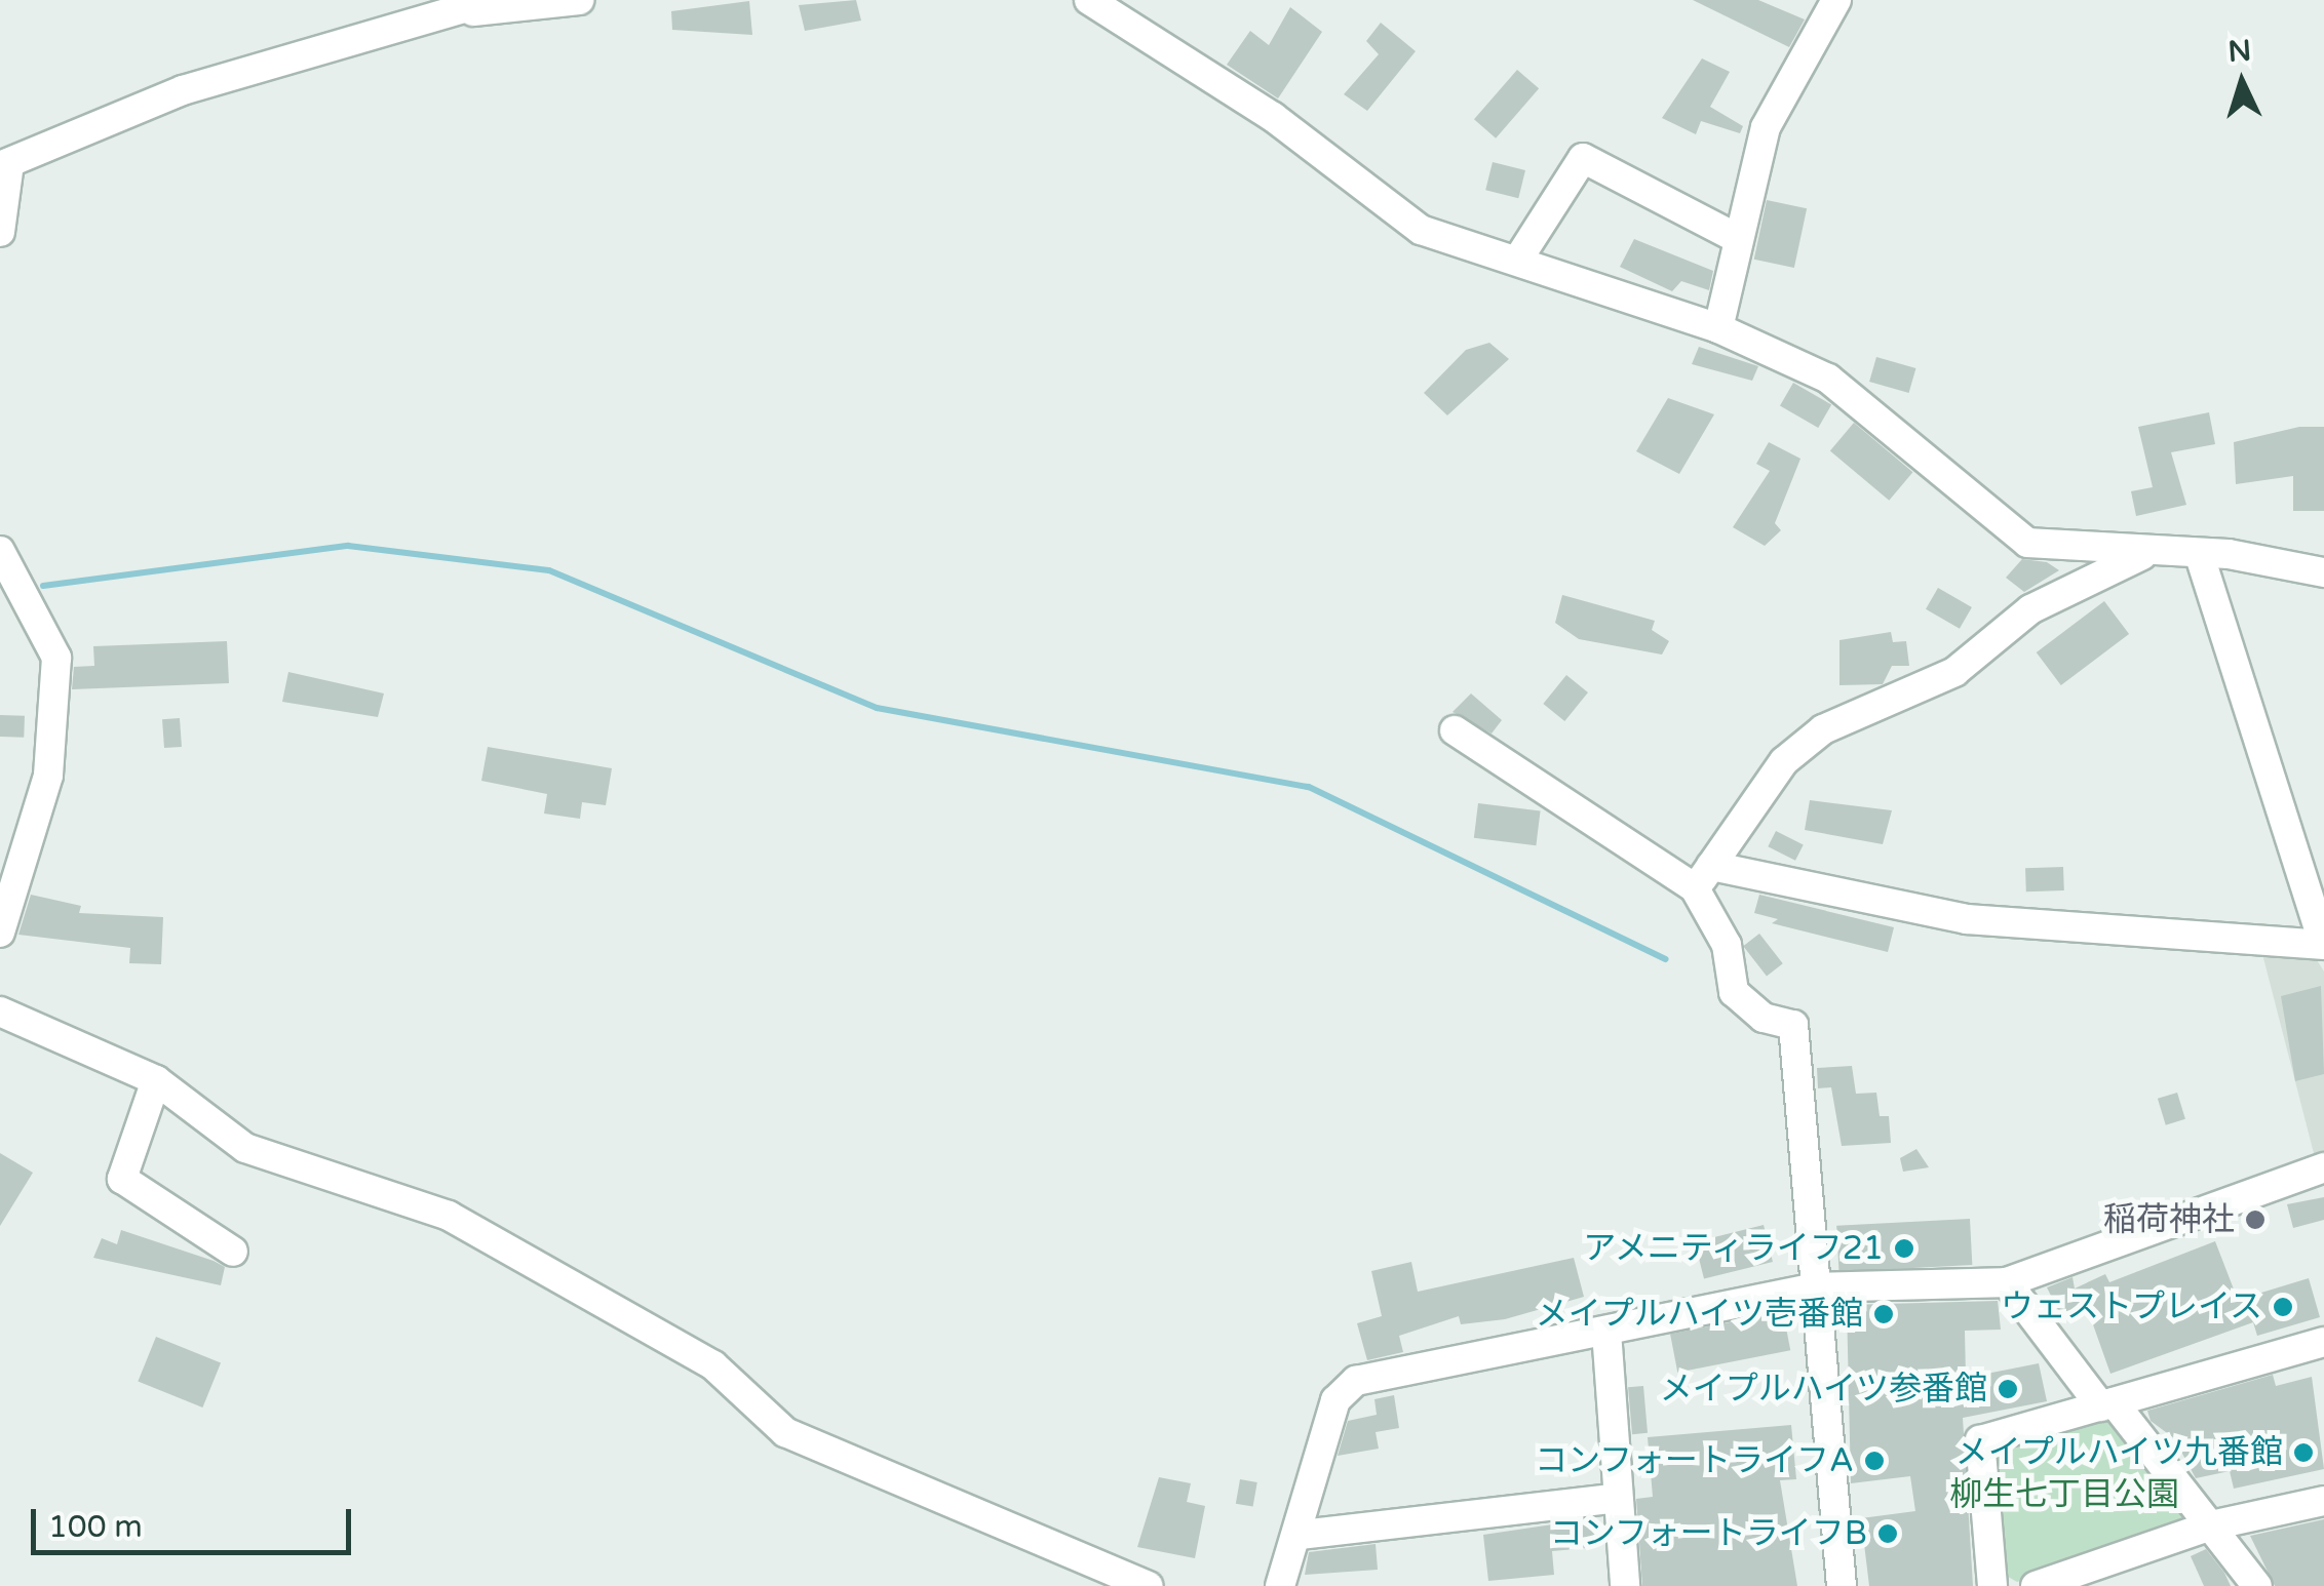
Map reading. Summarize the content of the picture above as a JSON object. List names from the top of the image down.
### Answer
{
  "parks": ["柳生七丁目公園"],
  "places": [
    "稲荷神社",
    "アメニティライフ21",
    "ウェストプレイス",
    "メイプルハイツ壱番館",
    "メイプルハイツ参番館",
    "メイプルハイツ九番館",
    "コンフォートライフA",
    "コンフォートライフB"
  ],
  "scale_bar": "100 m",
  "north": "top"
}
